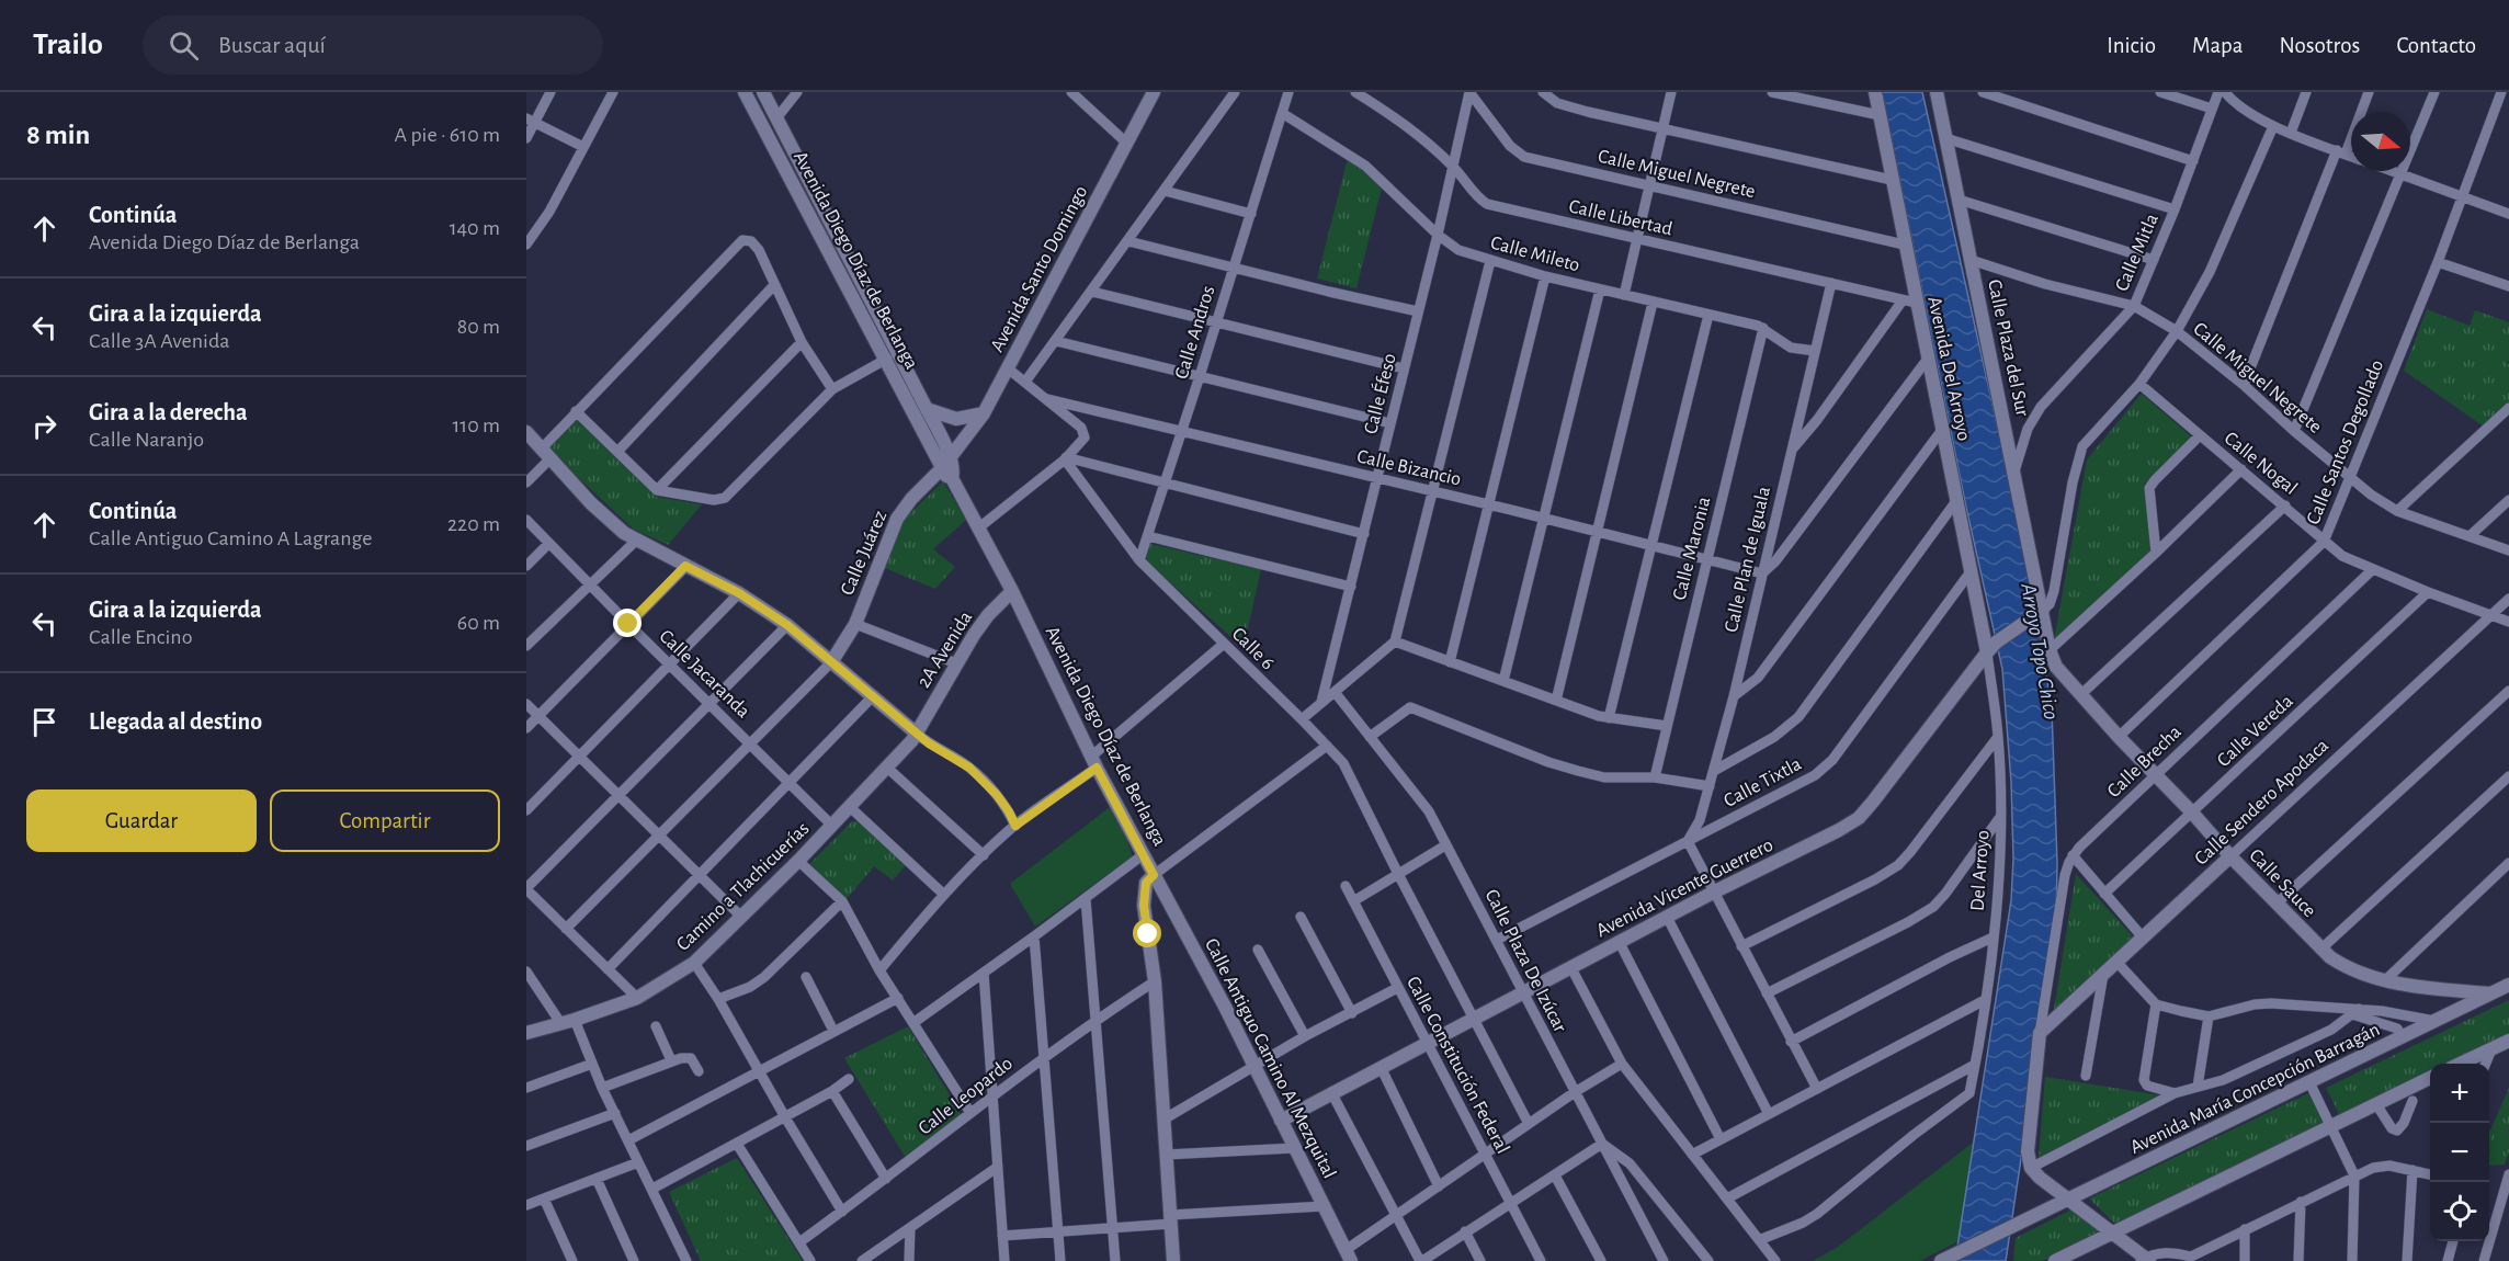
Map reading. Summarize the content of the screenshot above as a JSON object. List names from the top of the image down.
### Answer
{
  "streets": {
    "street": [
      "Calle Miguel Negrete",
      "Calle Libertad",
      "Calle Mitla",
      "Calle Mileto",
      "Avenida Diego Díaz de Berlanga",
      "Avenida Santo Domingo",
      "Calle Andros",
      "Calle Plaza del Sur",
      "Avenida Del Arroyo",
      "Calle Éfeso",
      "Calle Santos Degollado",
      "Calle Nogal",
      "Calle Bizancio",
      "Calle Maronia",
      "Calle Juárez",
      "Calle Plan de Iguala",
      "Calle 6",
      "2A Avenida",
      "Calle Jacaranda",
      "Calle Vereda",
      "Calle Brecha",
      "Calle Tixtla",
      "Calle Sendero Apodaca",
      "Del Arroyo",
      "Calle Sauce",
      "Camino a Tlachicuerías",
      "Avenida Vicente Guerrero",
      "Calle Plaza De Izúcar",
      "Calle Antiguo Camino Al Mezquital",
      "Calle Constitución Federal",
      "Avenida María Concepción Barragán",
      "Calle Leopardo"
    ]
  },
  "crossings": [
    ["Calle Miguel Negrete", "Calle Mitla"],
    ["Calle Miguel Negrete", "Calle Plaza del Sur"],
    ["Calle Miguel Negrete", "Avenida Del Arroyo"],
    ["Calle Miguel Negrete", "Calle Éfeso"],
    ["Calle Miguel Negrete", "Calle Santos Degollado"],
    ["Calle Libertad", "Avenida Del Arroyo"],
    ["Calle Libertad", "Calle Éfeso"],
    ["Calle Libertad", "Calle Plan de Iguala"],
    ["Calle Mitla", "Calle Plaza del Sur"],
    ["Calle Mileto", "Calle Andros"],
    ["Calle Mileto", "Calle Éfeso"],
    ["Calle Mileto", "Calle Maronia"],
    ["Calle Mileto", "Calle Plan de Iguala"],
    ["Avenida Diego Díaz de Berlanga", "Avenida Santo Domingo"],
    ["Avenida Diego Díaz de Berlanga", "Calle Juárez"],
    ["Avenida Diego Díaz de Berlanga", "2A Avenida"],
    ["Avenida Diego Díaz de Berlanga", "Calle Antiguo Camino Al Mezquital"],
    ["Avenida Diego Díaz de Berlanga", "Calle Leopardo"],
    ["Avenida Santo Domingo", "Calle Juárez"],
    ["Calle Andros", "Calle Bizancio"],
    ["Calle Andros", "Calle 6"],
    ["Calle Plaza del Sur", "Calle Sauce"],
    ["Calle Plaza del Sur", "Avenida Vicente Guerrero"],
    ["Avenida Del Arroyo", "Calle Tixtla"],
    ["Avenida Del Arroyo", "Del Arroyo"],
    ["Avenida Del Arroyo", "Avenida Vicente Guerrero"],
    ["Calle Éfeso", "Calle Bizancio"],
    ["Calle Santos Degollado", "Calle Nogal"],
    ["Calle Santos Degollado", "Calle Sauce"],
    ["Calle Nogal", "Calle Vereda"],
    ["Calle Nogal", "Calle Brecha"],
    ["Calle Nogal", "Calle Sendero Apodaca"],
    ["Calle Bizancio", "Calle Maronia"],
    ["Calle Bizancio", "Calle Plan de Iguala"],
    ["Calle Plan de Iguala", "Calle Tixtla"],
    ["Calle 6", "Avenida Vicente Guerrero"],
    ["2A Avenida", "Camino a Tlachicuerías"],
    ["Calle Jacaranda", "Camino a Tlachicuerías"],
    ["Calle Vereda", "Calle Sauce"],
    ["Calle Brecha", "Calle Sendero Apodaca"],
    ["Calle Brecha", "Calle Sauce"],
    ["Calle Tixtla", "Calle Plaza De Izúcar"],
    ["Calle Sendero Apodaca", "Calle Sauce"],
    ["Del Arroyo", "Avenida Vicente Guerrero"],
    ["Calle Sauce", "Avenida Vicente Guerrero"],
    ["Calle Sauce", "Avenida María Concepción Barragán"],
    ["Avenida Vicente Guerrero", "Calle Plaza De Izúcar"],
    ["Avenida Vicente Guerrero", "Calle Antiguo Camino Al Mezquital"],
    ["Avenida Vicente Guerrero", "Calle Constitución Federal"]
  ],
  "water": ["Arroyo Topo Chico"],
  "north": "right",
  "page": {
    "header": "Trailo",
    "search": "Buscar aquí",
    "nav": [
      "Inicio",
      "Mapa",
      "Nosotros",
      "Contacto"
    ],
    "heading": ["8 min", "A pie · 610 m"],
    "list": [
      ["Continúa", "Avenida Diego Díaz de Berlanga", "140 m"],
      ["Gira a la izquierda", "Calle 3A Avenida", "80 m"],
      ["Gira a la derecha", "Calle Naranjo", "110 m"],
      ["Continúa", "Calle Antiguo Camino A Lagrange", "220 m"],
      ["Gira a la izquierda", "Calle Encino", "60 m"],
      "Llegada al destino"
    ],
    "buttons": ["Guardar", "Compartir"],
    "map_buttons": ["+", "−"]
  }
}
